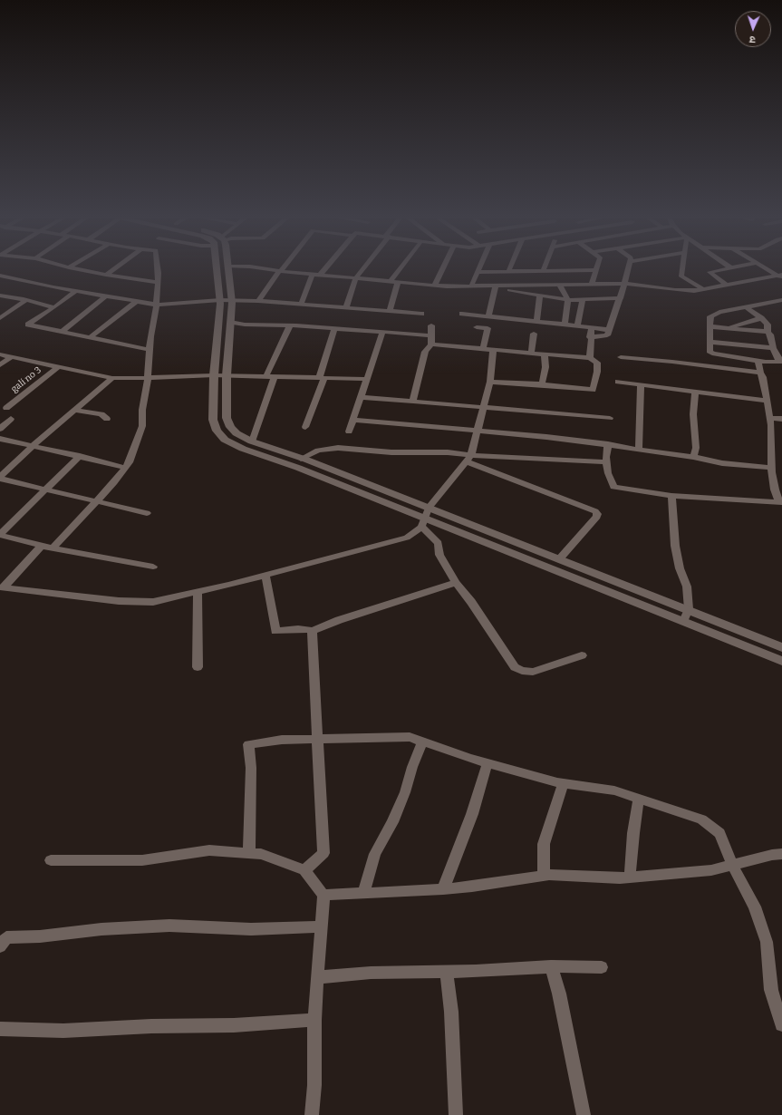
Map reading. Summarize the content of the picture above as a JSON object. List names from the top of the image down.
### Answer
{
  "streets": {
    "street": ["gali no 3"]
  },
  "north": "bottom"
}
